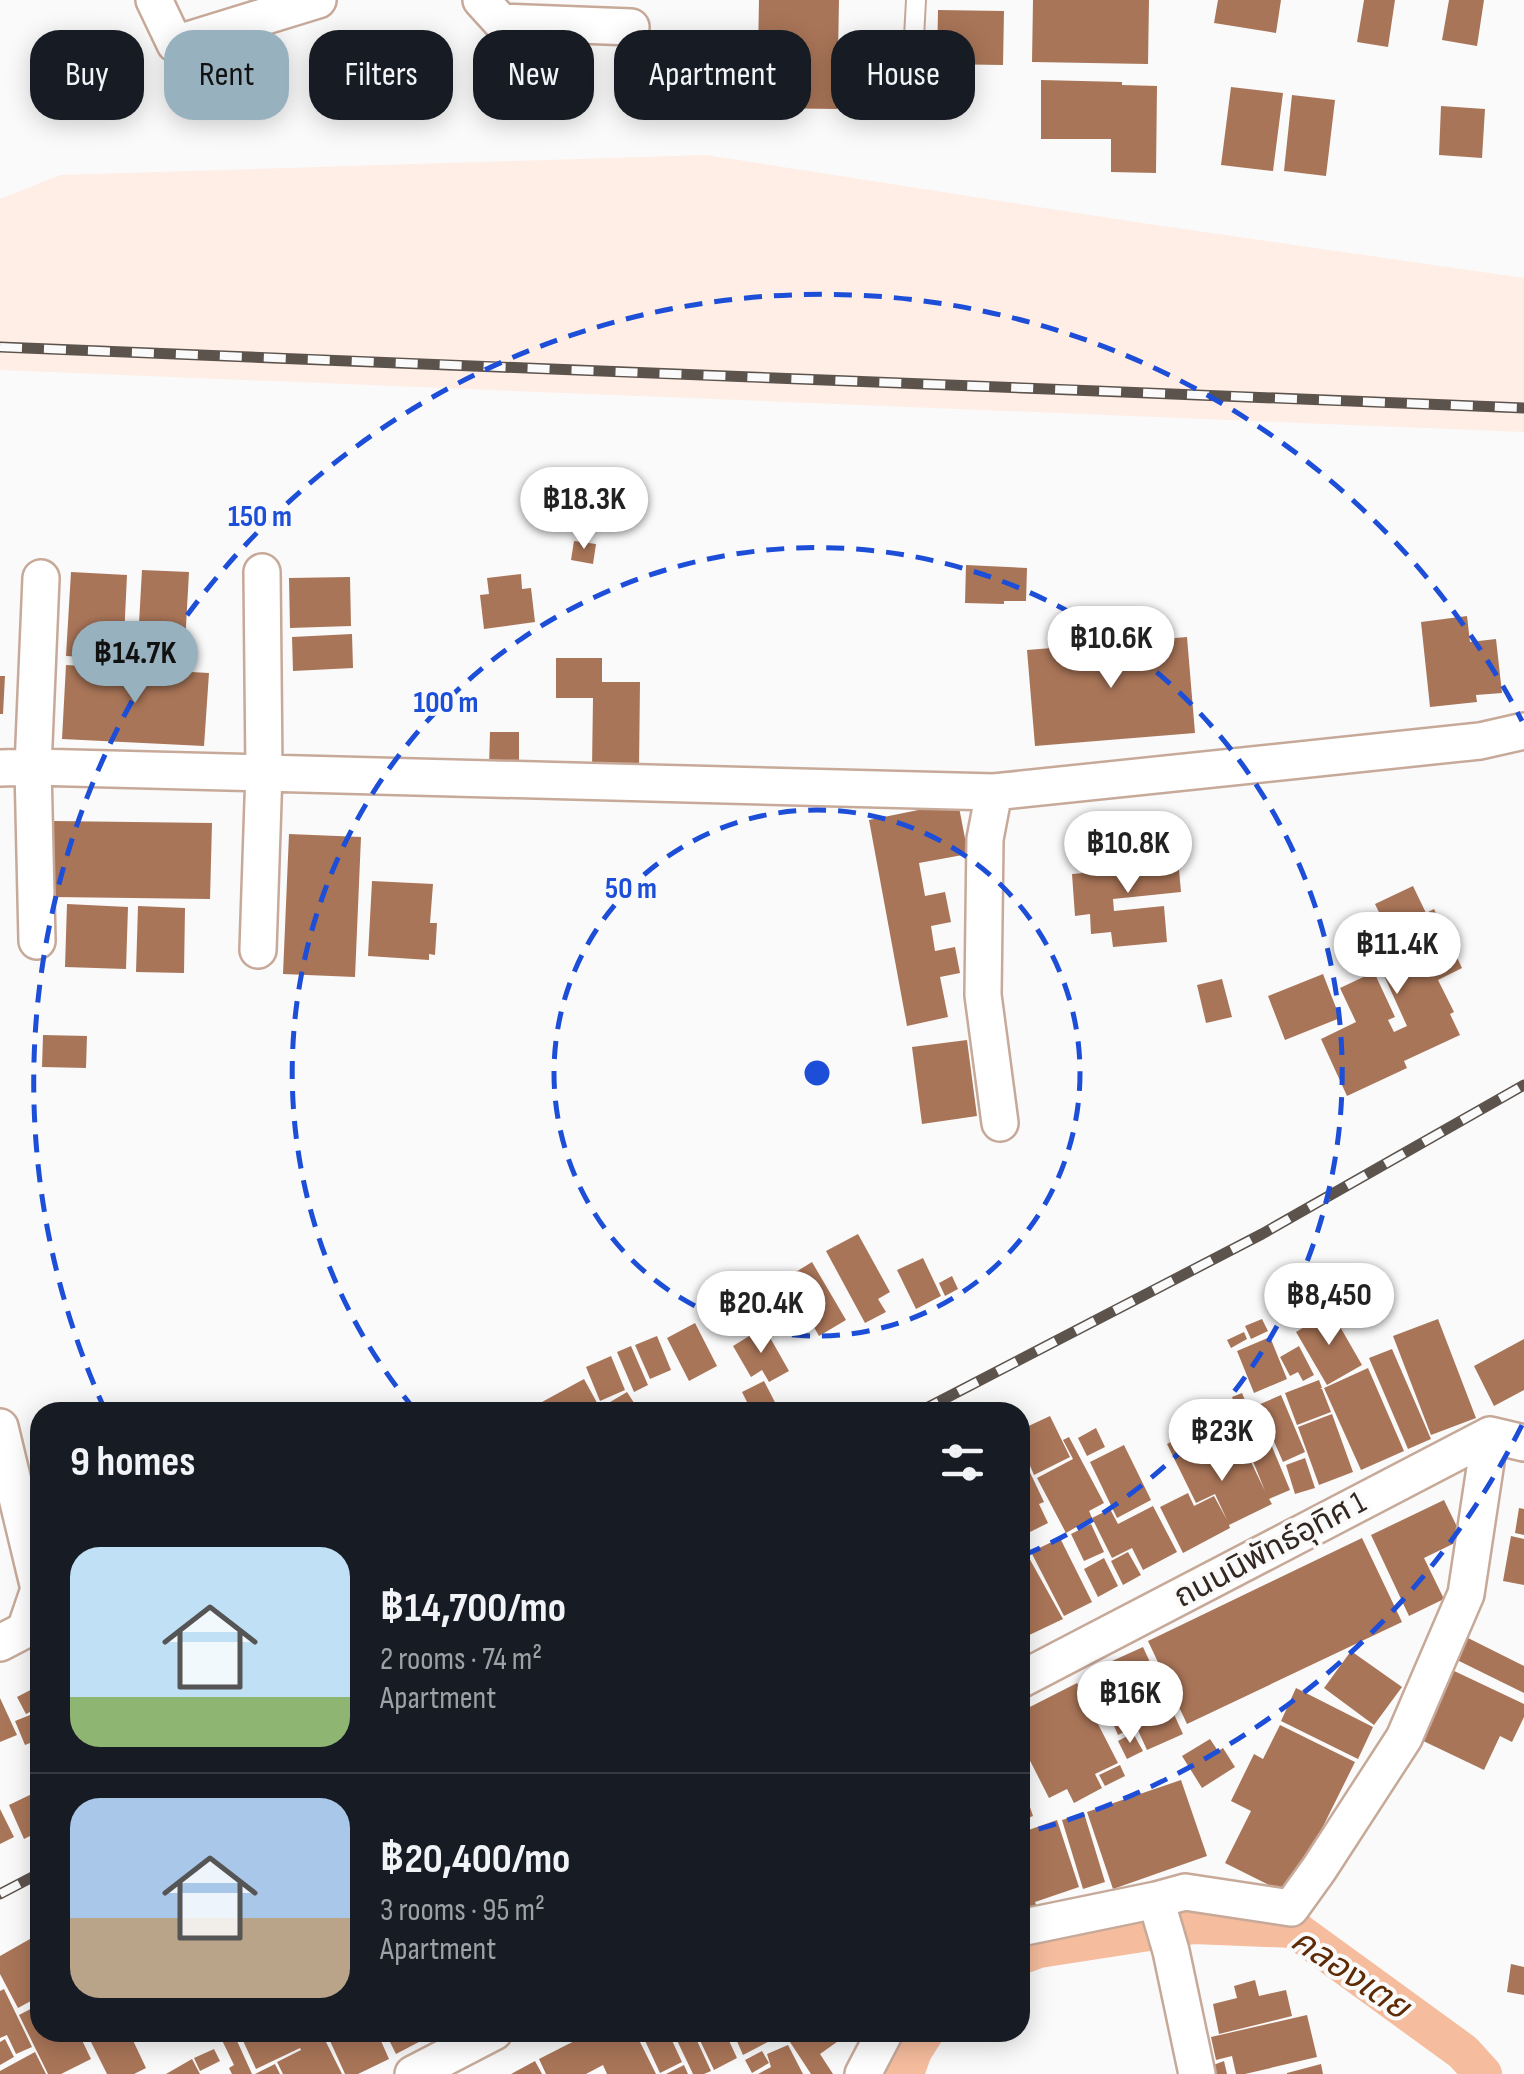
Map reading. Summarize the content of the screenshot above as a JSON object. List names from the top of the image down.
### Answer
{
  "streets": {
    "street": ["ถนนนิพัทธ์อุทิศ 1"]
  },
  "water": ["คลองเตย"],
  "page": {
    "chip": [
      "Buy",
      "Rent",
      "Filters",
      "New",
      "Apartment",
      "House"
    ],
    "price": [
      "฿18.3K",
      "฿10.6K",
      "฿14.7K",
      "฿10.8K",
      "฿11.4K",
      "฿8,450",
      "฿20.4K",
      "฿23K",
      "฿16K"
    ],
    "heading": "9 homes",
    "list": [
      {
        "name": "฿14,700/mo",
        "note": "2 rooms · 74 m² · Apartment"
      },
      {
        "name": "฿20,400/mo",
        "note": "3 rooms · 95 m² · Apartment"
      }
    ]
  },
  "rings": ["150 m", "100 m", "50 m"]
}
